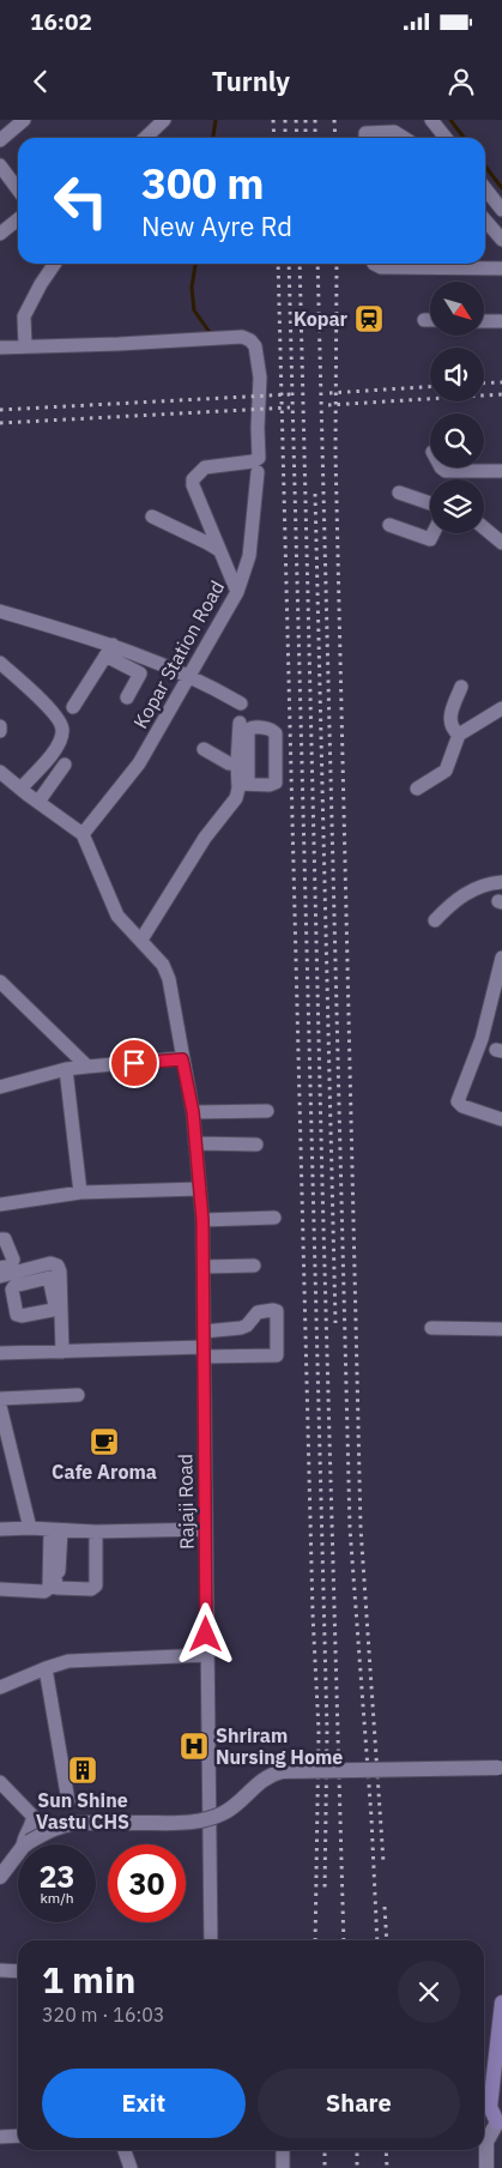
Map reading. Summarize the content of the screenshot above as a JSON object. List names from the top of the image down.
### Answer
{
  "streets": {
    "street": ["Kopar Station Road", "Rajaji Road"]
  },
  "crossings": [
    ["Kopar Station Road", "Rajaji Road"]
  ],
  "places": {
    "station": ["Kopar"],
    "cafe": ["Cafe Aroma"],
    "hospital": ["Shriram Nursing Home"],
    "building": ["Sun Shine Vastu CHS"]
  },
  "north": "bottom right",
  "page": {
    "status": "16:02",
    "header": "Turnly",
    "turn": ["300 m", "New Ayre Rd"],
    "speed": "23 km/h",
    "limit": "30",
    "heading": ["1 min", "320 m · 16:03"],
    "buttons": ["Exit", "Share"]
  }
}
